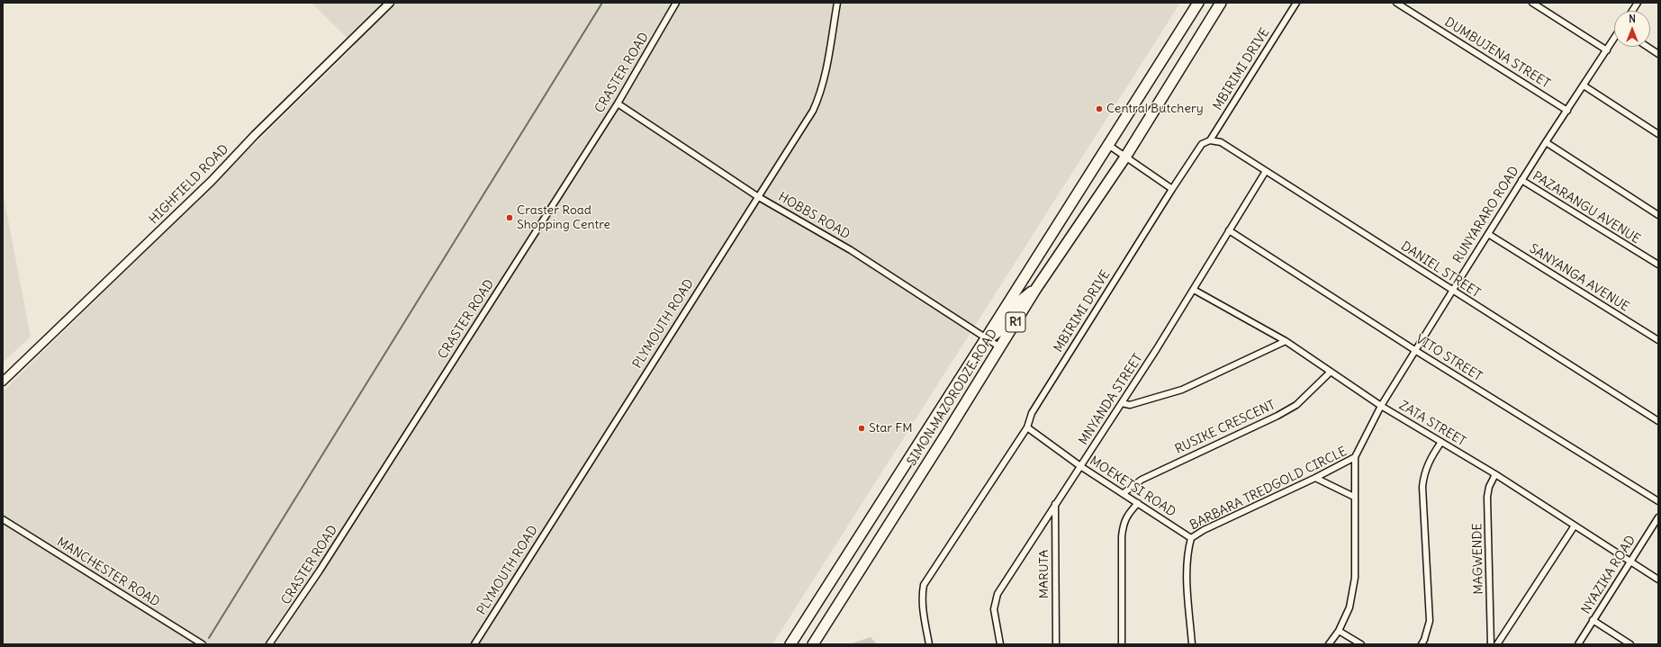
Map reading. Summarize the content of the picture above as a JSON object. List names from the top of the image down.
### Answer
{
  "streets": {
    "highway": ["R1", "SIMON MAZORODZE ROAD"],
    "street": [
      "DUMBUJENA STREET",
      "MBIRIMI DRIVE",
      "CRASTER ROAD",
      "HIGHFIELD ROAD",
      "PAZARANGU AVENUE",
      "RUNYARARO ROAD",
      "HOBBS ROAD",
      "DANIEL STREET",
      "SANYANGA AVENUE",
      "PLYMOUTH ROAD",
      "VITO STREET",
      "MNYANDA STREET",
      "ZATA STREET",
      "RUSIKE CRESCENT",
      "MOEKETSI ROAD",
      "BARBARA TREDGOLD CIRCLE",
      "MAGWENDE",
      "MANCHESTER ROAD",
      "MARUTA",
      "NYAZIKA ROAD"
    ]
  },
  "crossings": [
    ["DUMBUJENA STREET", "RUNYARARO ROAD"],
    ["MBIRIMI DRIVE", "DANIEL STREET"],
    ["MBIRIMI DRIVE", "MOEKETSI ROAD"],
    ["CRASTER ROAD", "HOBBS ROAD"],
    ["PAZARANGU AVENUE", "RUNYARARO ROAD"],
    ["RUNYARARO ROAD", "DANIEL STREET"],
    ["RUNYARARO ROAD", "SANYANGA AVENUE"],
    ["RUNYARARO ROAD", "VITO STREET"],
    ["RUNYARARO ROAD", "ZATA STREET"],
    ["RUNYARARO ROAD", "BARBARA TREDGOLD CIRCLE"],
    ["HOBBS ROAD", "PLYMOUTH ROAD"],
    ["HOBBS ROAD", "SIMON MAZORODZE ROAD"],
    ["DANIEL STREET", "MNYANDA STREET"],
    ["VITO STREET", "MNYANDA STREET"],
    ["MNYANDA STREET", "ZATA STREET"],
    ["MNYANDA STREET", "MOEKETSI ROAD"],
    ["MNYANDA STREET", "MARUTA"],
    ["ZATA STREET", "RUSIKE CRESCENT"],
    ["ZATA STREET", "MAGWENDE"],
    ["ZATA STREET", "NYAZIKA ROAD"],
    ["RUSIKE CRESCENT", "MOEKETSI ROAD"],
    ["MOEKETSI ROAD", "BARBARA TREDGOLD CIRCLE"]
  ],
  "places": ["Central Butchery", "Craster Road Shopping Centre", "Star FM"],
  "north": "top"
}
